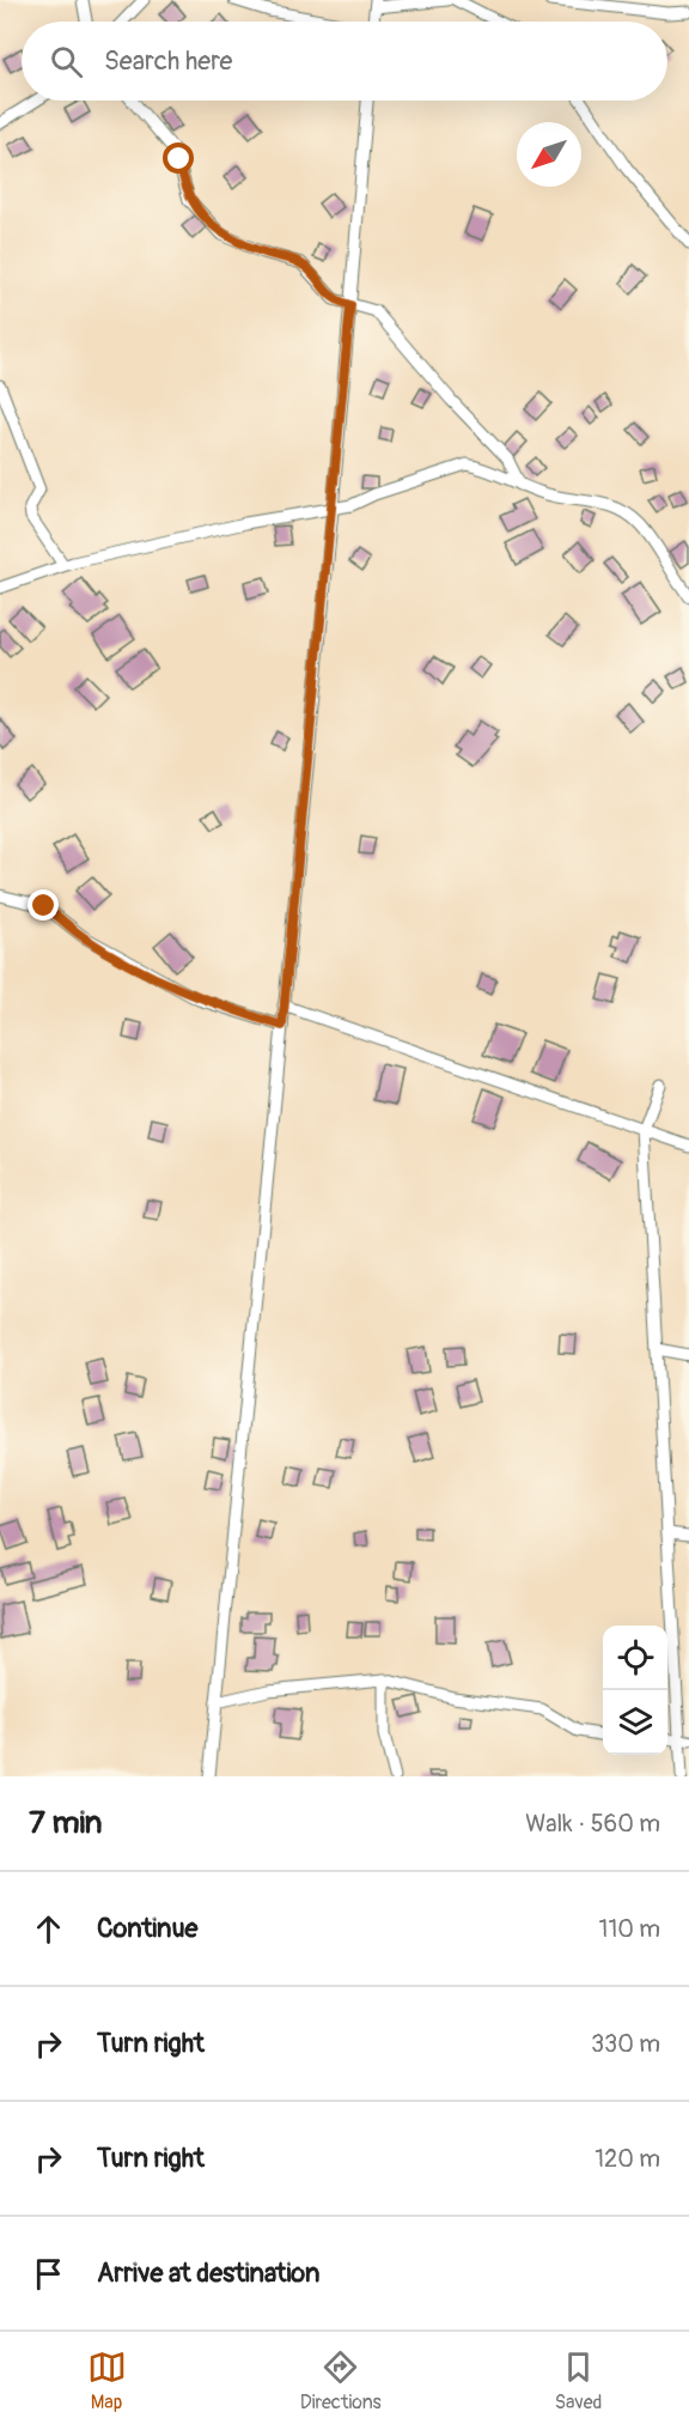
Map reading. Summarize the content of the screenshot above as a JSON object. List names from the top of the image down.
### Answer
{
  "north": "bottom left",
  "page": {
    "search": "Search here",
    "heading": ["7 min", "Walk · 560 m"],
    "list": [
      ["Continue", "110 m"],
      ["Turn right", "330 m"],
      ["Turn right", "120 m"],
      "Arrive at destination"
    ],
    "nav": ["Map", "Directions", "Saved"]
  }
}
